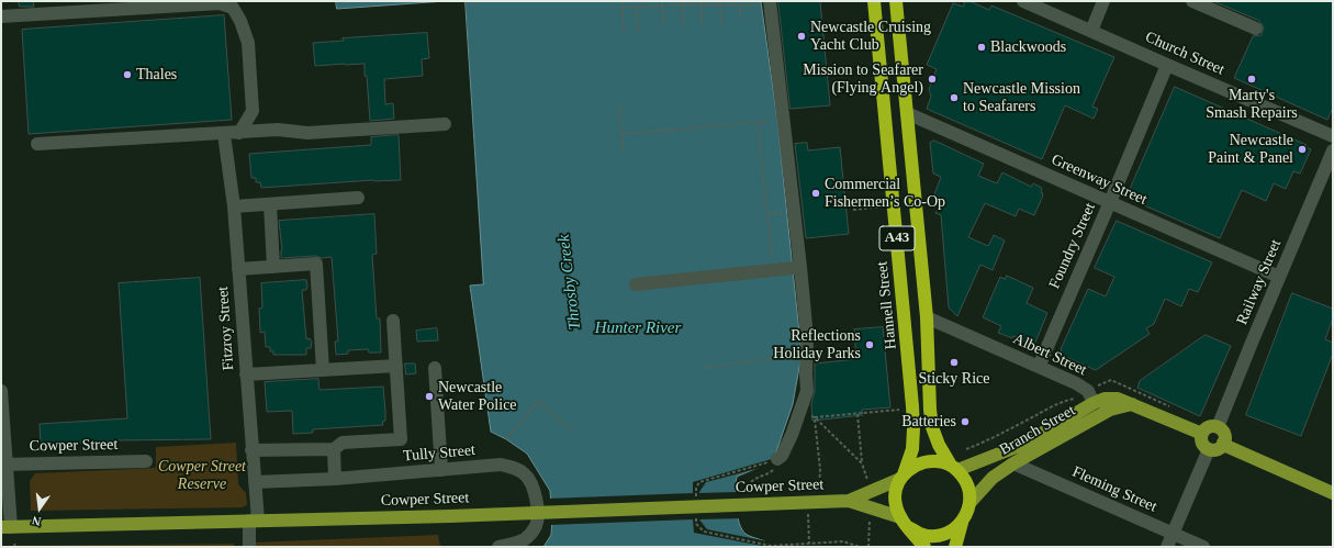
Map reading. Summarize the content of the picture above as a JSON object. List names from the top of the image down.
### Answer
{
  "streets": {
    "highway": ["A43", "Hannell Street"],
    "main road": ["Branch Street", "Cowper Street"],
    "street": [
      "Church Street",
      "Greenway Street",
      "Foundry Street",
      "Railway Street",
      "Fitzroy Street",
      "Albert Street",
      "Tully Street",
      "Fleming Street"
    ]
  },
  "crossings": [
    ["Church Street", "Foundry Street"],
    ["Greenway Street", "A43"],
    ["Greenway Street", "Foundry Street"],
    ["Greenway Street", "Railway Street"],
    ["A43", "Hannell Street"],
    ["A43", "Albert Street"],
    ["A43", "Branch Street"],
    ["A43", "Cowper Street"],
    ["Foundry Street", "Albert Street"],
    ["Hannell Street", "Branch Street"],
    ["Hannell Street", "Cowper Street"],
    ["Fitzroy Street", "Cowper Street"],
    ["Fitzroy Street", "Tully Street"],
    ["Albert Street", "Branch Street"],
    ["Branch Street", "Cowper Street"],
    ["Branch Street", "Fleming Street"]
  ],
  "water": ["Throsby Creek", "Hunter River"],
  "parks": ["Cowper Street Reserve"],
  "places": [
    "Newcastle Cruising Yacht Club",
    "Blackwoods",
    "Thales",
    "Mission to Seafarer (Flying Angel)",
    "Marty's Smash Repairs",
    "Newcastle Mission to Seafarers",
    "Newcastle Paint & Panel",
    "Commercial Fishermen’s Co-Op",
    "Reflections Holiday Parks",
    "Sticky Rice",
    "Newcastle Water Police",
    "Batteries"
  ],
  "north": "bottom"
}
